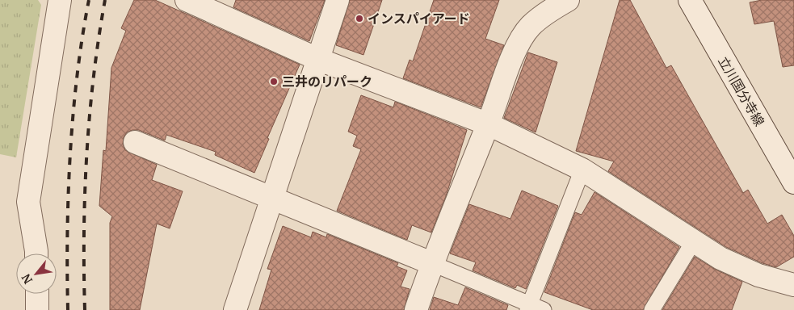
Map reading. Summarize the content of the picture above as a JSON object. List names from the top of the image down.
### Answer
{
  "streets": {
    "street": ["立川国分寺線"]
  },
  "places": ["インスパイアード", "三井のリパーク"],
  "north": "bottom left"
}
